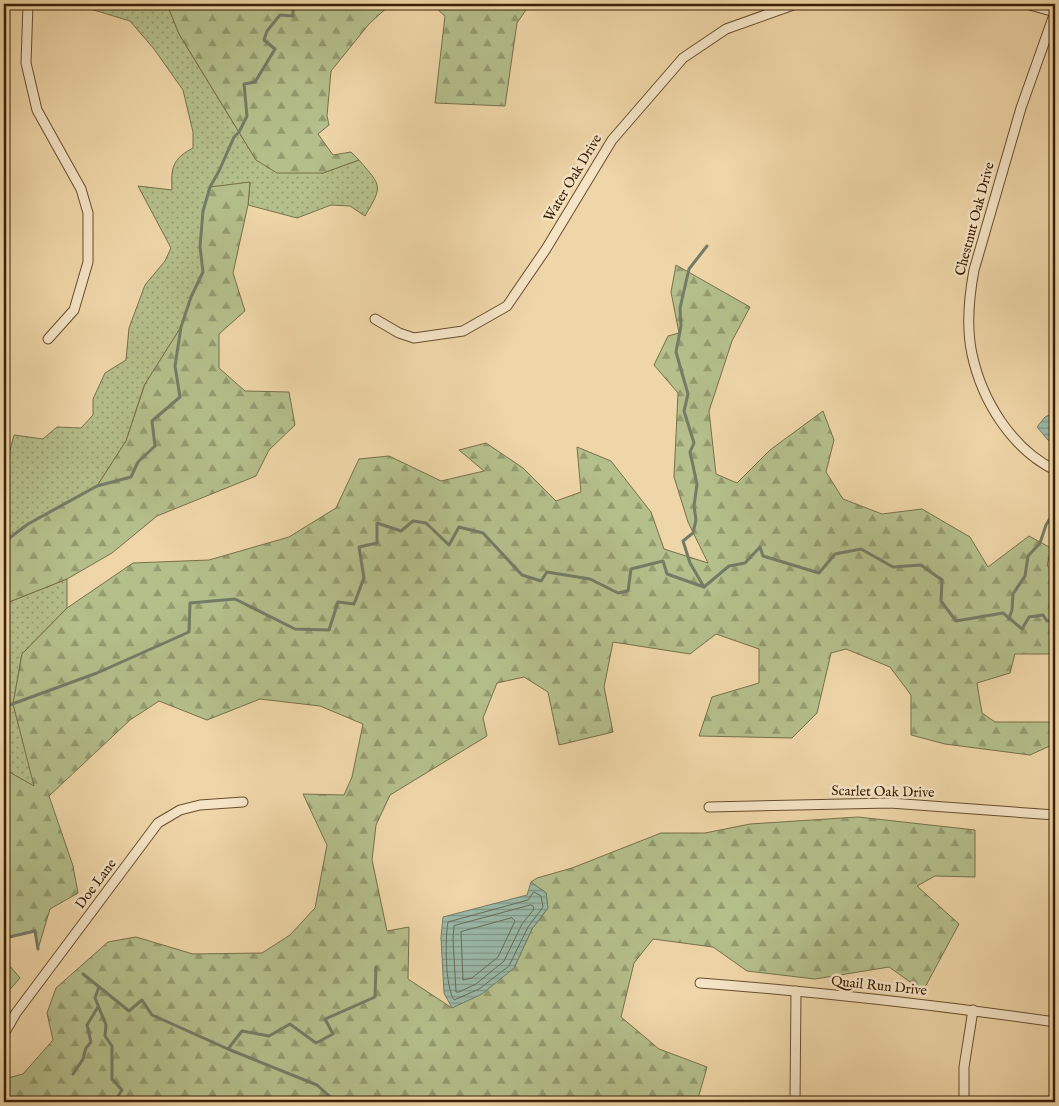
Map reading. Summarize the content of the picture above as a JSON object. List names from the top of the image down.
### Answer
{
  "streets": {
    "street": [
      "Water Oak Drive",
      "Chestnut Oak Drive",
      "Scarlet Oak Drive",
      "Doe Lane",
      "Quail Run Drive"
    ]
  }
}
